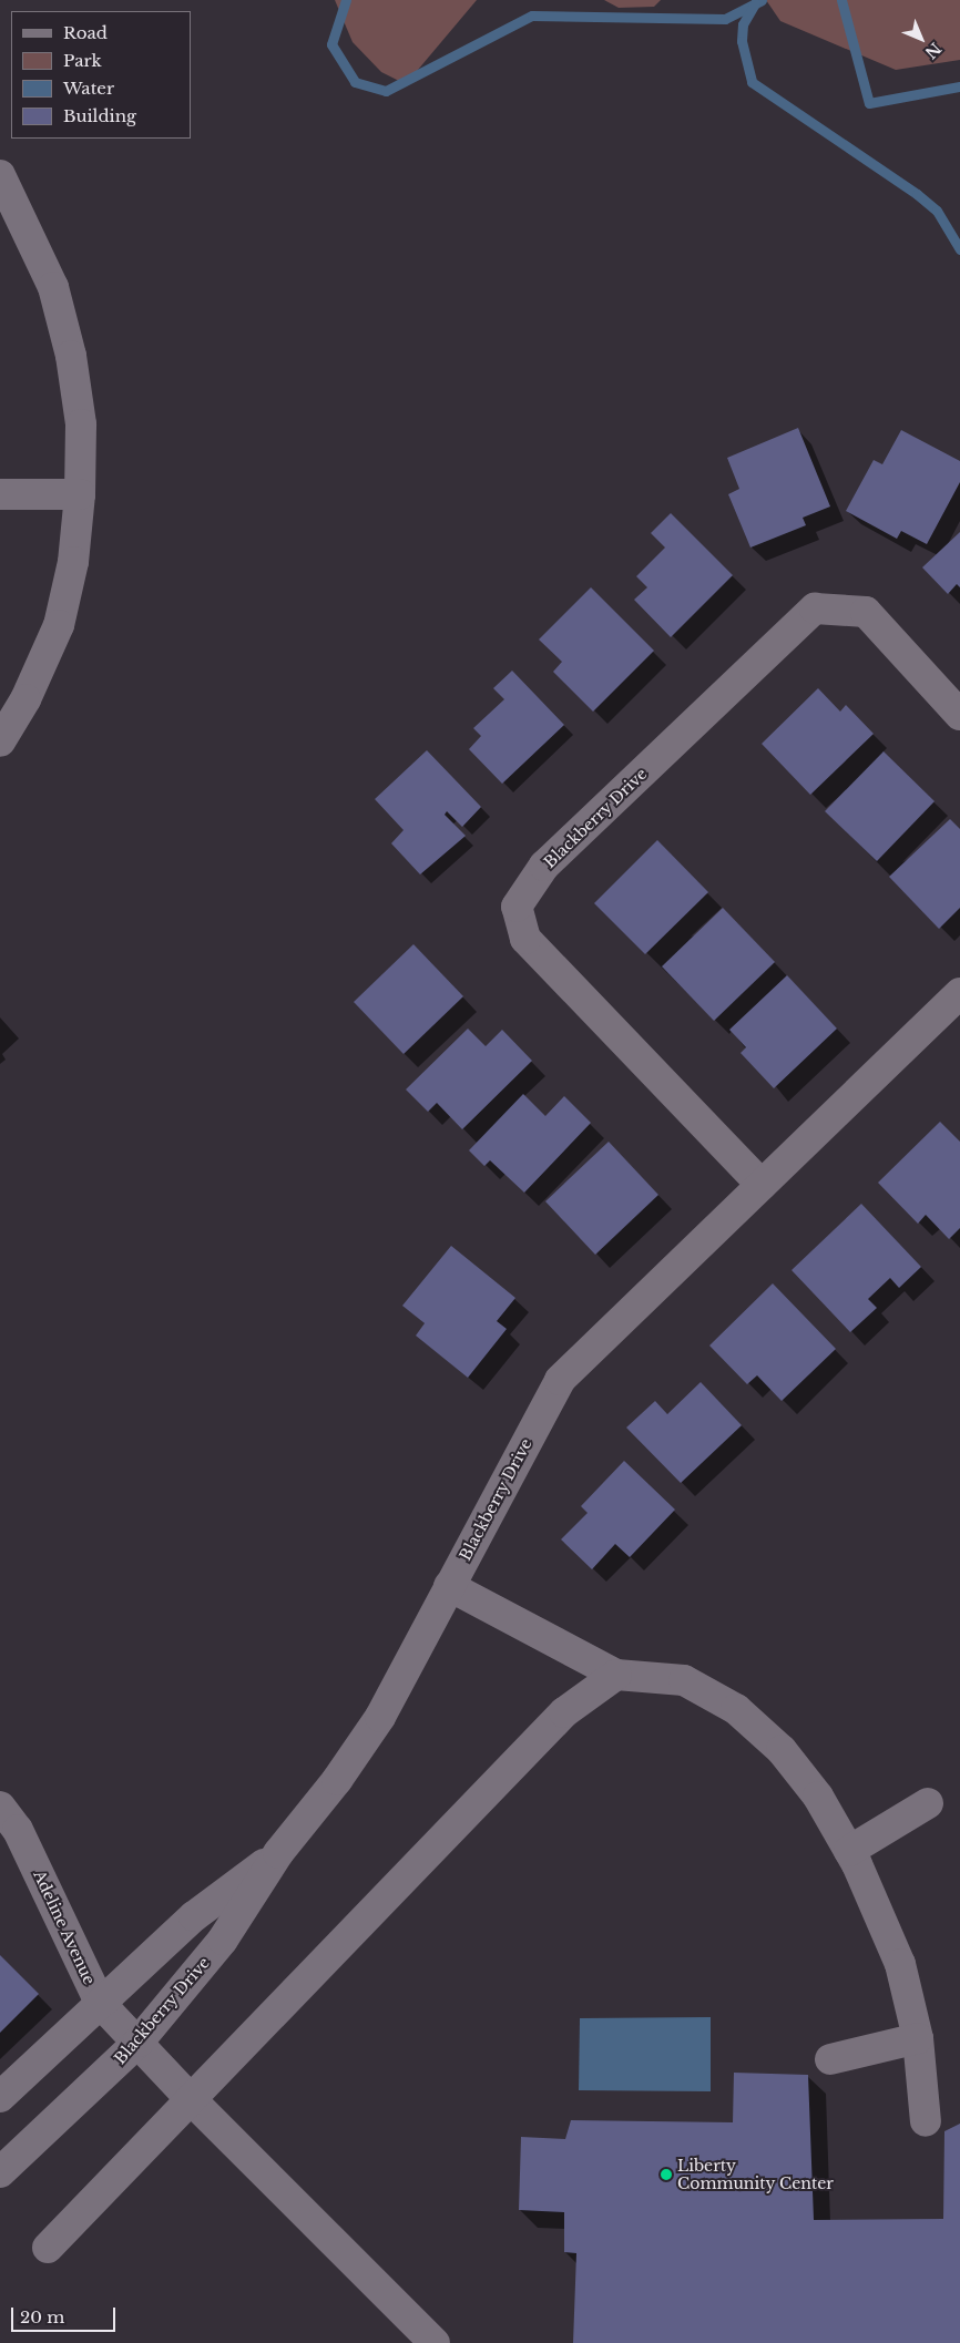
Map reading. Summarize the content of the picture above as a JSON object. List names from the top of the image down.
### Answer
{
  "streets": {
    "street": ["Blackberry Drive", "Adeline Avenue"]
  },
  "crossings": [
    ["Blackberry Drive", "Adeline Avenue"]
  ],
  "places": ["Liberty Community Center"],
  "legend": [
    "Road",
    "Park",
    "Water",
    "Building"
  ],
  "scale_bar": "20 m",
  "north": "bottom right"
}
